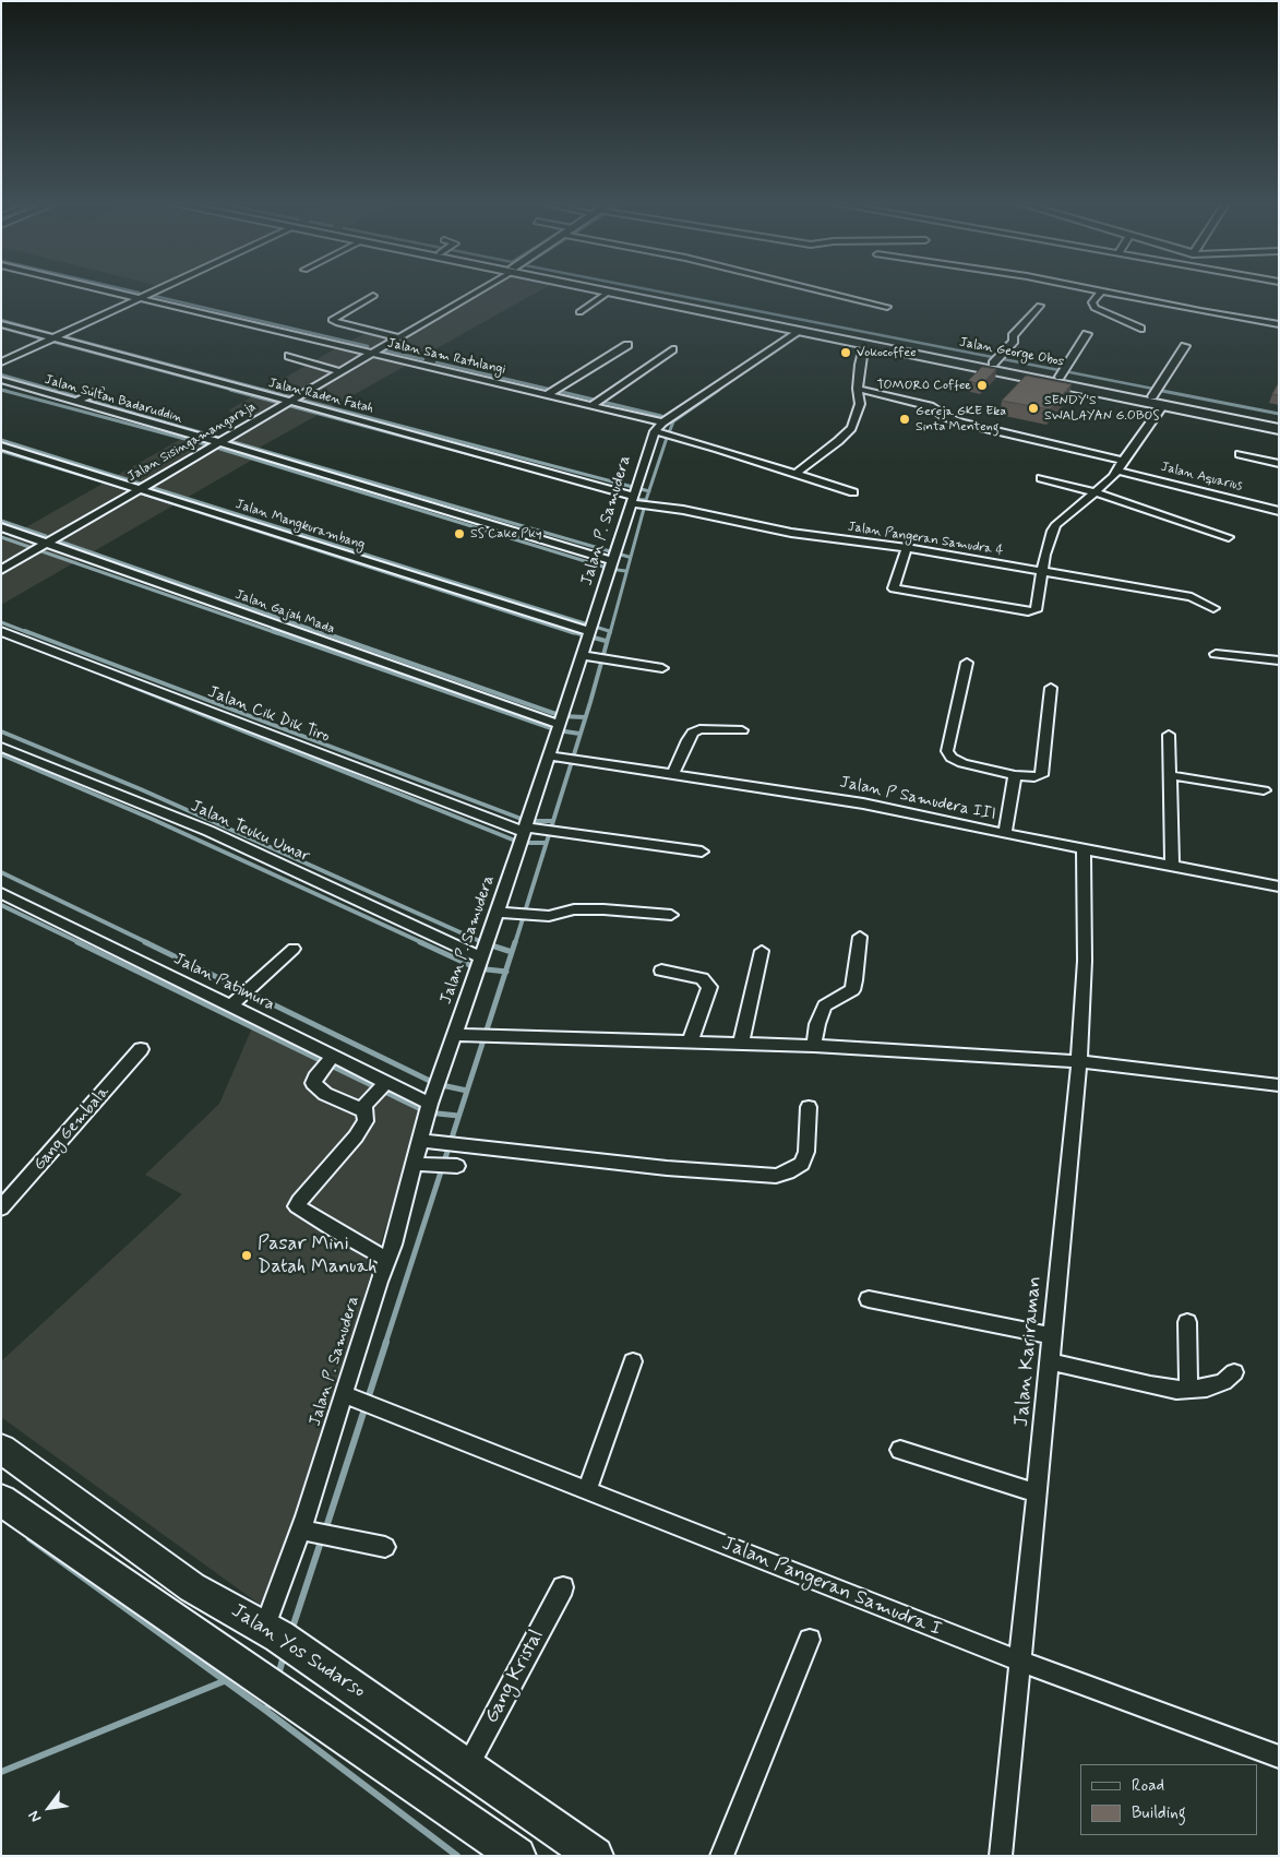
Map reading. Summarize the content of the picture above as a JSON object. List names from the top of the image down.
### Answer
{
  "streets": {
    "main road": ["Jalan George Obos", "Jalan Yos Sudarso"],
    "street": [
      "Jalan Sam Ratulangi",
      "Jalan Raden Fatah",
      "Jalan Sultan Badaruddin",
      "Jalan Sisingamangaraja",
      "Jalan Aquarius",
      "Jalan P. Samudera",
      "Jalan Mangkurambang",
      "Jalan Pangeran Samudra 4",
      "Jalan Gajah Mada",
      "Jalan Cik Dik Tiro",
      "Jalan P Samudera III",
      "Jalan Teuku Umar",
      "Jalan Patimura",
      "Gang Gembala",
      "Jalan Kariraman",
      "Jalan Pangeran Samudra I",
      "Gang Kristal"
    ]
  },
  "crossings": [
    ["Jalan Sam Ratulangi", "Jalan Sisingamangaraja"],
    ["Jalan Sam Ratulangi", "Jalan P. Samudera"],
    ["Jalan Raden Fatah", "Jalan Sisingamangaraja"],
    ["Jalan Raden Fatah", "Jalan P. Samudera"],
    ["Jalan Raden Fatah", "Jalan Pangeran Samudra 4"],
    ["Jalan Sultan Badaruddin", "Jalan Sisingamangaraja"],
    ["Jalan Sultan Badaruddin", "Jalan P. Samudera"],
    ["Jalan Sisingamangaraja", "Jalan Mangkurambang"],
    ["Jalan Sisingamangaraja", "Jalan Gajah Mada"],
    ["Jalan P. Samudera", "Jalan Mangkurambang"],
    ["Jalan P. Samudera", "Jalan Pangeran Samudra 4"],
    ["Jalan P. Samudera", "Jalan Gajah Mada"],
    ["Jalan P. Samudera", "Jalan Cik Dik Tiro"],
    ["Jalan P. Samudera", "Jalan P Samudera III"],
    ["Jalan P. Samudera", "Jalan Teuku Umar"],
    ["Jalan P. Samudera", "Jalan Patimura"],
    ["Jalan P. Samudera", "Jalan Pangeran Samudra I"],
    ["Jalan P. Samudera", "Jalan Yos Sudarso"],
    ["Jalan P Samudera III", "Jalan Kariraman"],
    ["Jalan Kariraman", "Jalan Pangeran Samudra I"],
    ["Jalan Yos Sudarso", "Gang Kristal"]
  ],
  "places": [
    "Vokocoffee",
    "TOMORO Coffee",
    "SENDY'S SWALAYAN G.OBOS",
    "Gereja GKE Eka Sinta Menteng",
    "SS Cake Pky",
    "Pasar Mini Datah Manuah"
  ],
  "legend": ["Road", "Building"],
  "north": "bottom left"
}
